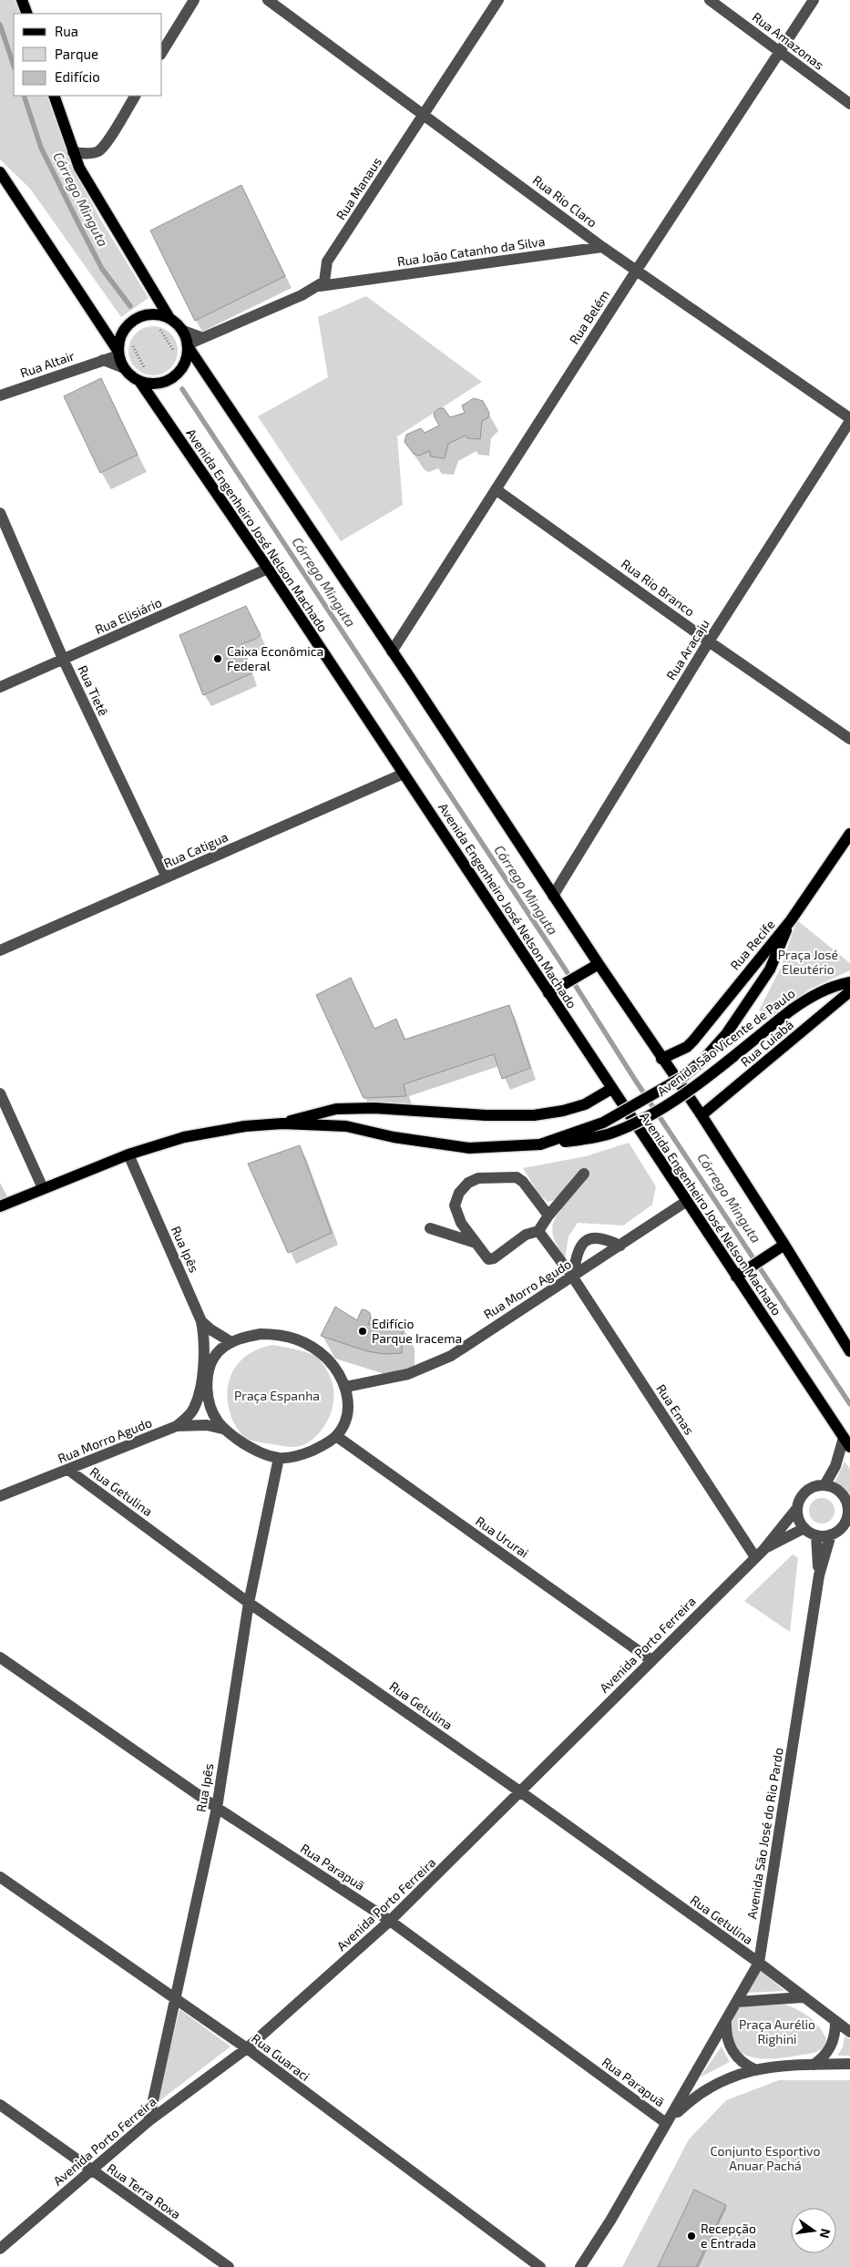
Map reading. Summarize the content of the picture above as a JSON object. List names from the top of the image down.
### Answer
{
  "streets": {
    "main road": [
      "Avenida Engenheiro José Nelson Machado",
      "Rua Recife",
      "Avenida São Vicente de Paulo",
      "Rua Cuiabá"
    ],
    "street": [
      "Rua Amazonas",
      "Rua Manaus",
      "Rua Rio Claro",
      "Rua João Catanho da Silva",
      "Rua Belém",
      "Rua Altair",
      "Rua Rio Branco",
      "Rua Elisiário",
      "Rua Aracaju",
      "Rua Tietê",
      "Rua Catigua",
      "Rua Ipês",
      "Rua Morro Agudo",
      "Rua Emas",
      "Rua Getulina",
      "Rua Ururai",
      "Avenida Porto Ferreira",
      "Avenida São José do Rio Pardo",
      "Rua Parapuã",
      "Rua Guaraci",
      "Rua Terra Roxa"
    ]
  },
  "crossings": [
    ["Rua Amazonas", "Rua Belém"],
    ["Rua Manaus", "Rua Rio Claro"],
    ["Rua Manaus", "Rua João Catanho da Silva"],
    ["Rua Rio Claro", "Rua João Catanho da Silva"],
    ["Rua Rio Claro", "Rua Belém"],
    ["Rua Rio Claro", "Rua Aracaju"],
    ["Rua Belém", "Rua Rio Branco"],
    ["Rua Altair", "Avenida Engenheiro José Nelson Machado"],
    ["Avenida Engenheiro José Nelson Machado", "Rua Elisiário"],
    ["Avenida Engenheiro José Nelson Machado", "Rua Catigua"],
    ["Avenida Engenheiro José Nelson Machado", "Rua Morro Agudo"],
    ["Rua Rio Branco", "Rua Aracaju"],
    ["Rua Elisiário", "Rua Tietê"],
    ["Rua Tietê", "Rua Catigua"],
    ["Rua Recife", "Avenida São Vicente de Paulo"],
    ["Avenida São Vicente de Paulo", "Rua Ipês"],
    ["Rua Ipês", "Rua Morro Agudo"],
    ["Rua Ipês", "Rua Getulina"],
    ["Rua Ipês", "Rua Ururai"],
    ["Rua Ipês", "Avenida Porto Ferreira"],
    ["Rua Ipês", "Rua Parapuã"],
    ["Rua Ipês", "Rua Guaraci"],
    ["Rua Morro Agudo", "Rua Emas"],
    ["Rua Morro Agudo", "Rua Getulina"],
    ["Rua Morro Agudo", "Rua Ururai"],
    ["Rua Emas", "Avenida Porto Ferreira"],
    ["Rua Getulina", "Avenida Porto Ferreira"],
    ["Rua Getulina", "Avenida São José do Rio Pardo"],
    ["Rua Ururai", "Avenida Porto Ferreira"],
    ["Avenida Porto Ferreira", "Avenida São José do Rio Pardo"],
    ["Avenida Porto Ferreira", "Rua Parapuã"],
    ["Avenida Porto Ferreira", "Rua Guaraci"],
    ["Avenida Porto Ferreira", "Rua Terra Roxa"],
    ["Avenida São José do Rio Pardo", "Rua Parapuã"]
  ],
  "water": ["Córrego Minguta"],
  "parks": [
    "Praça José Eleutério",
    "Praça Espanha",
    "Praça Aurélio Righini",
    "Conjunto Esportivo Anuar Pachá"
  ],
  "places": ["Caixa Econômica Federal", "Edifício Parque Iracema", "Recepção e Entrada"],
  "legend": ["Rua", "Parque", "Edifício"],
  "north": "right"
}
